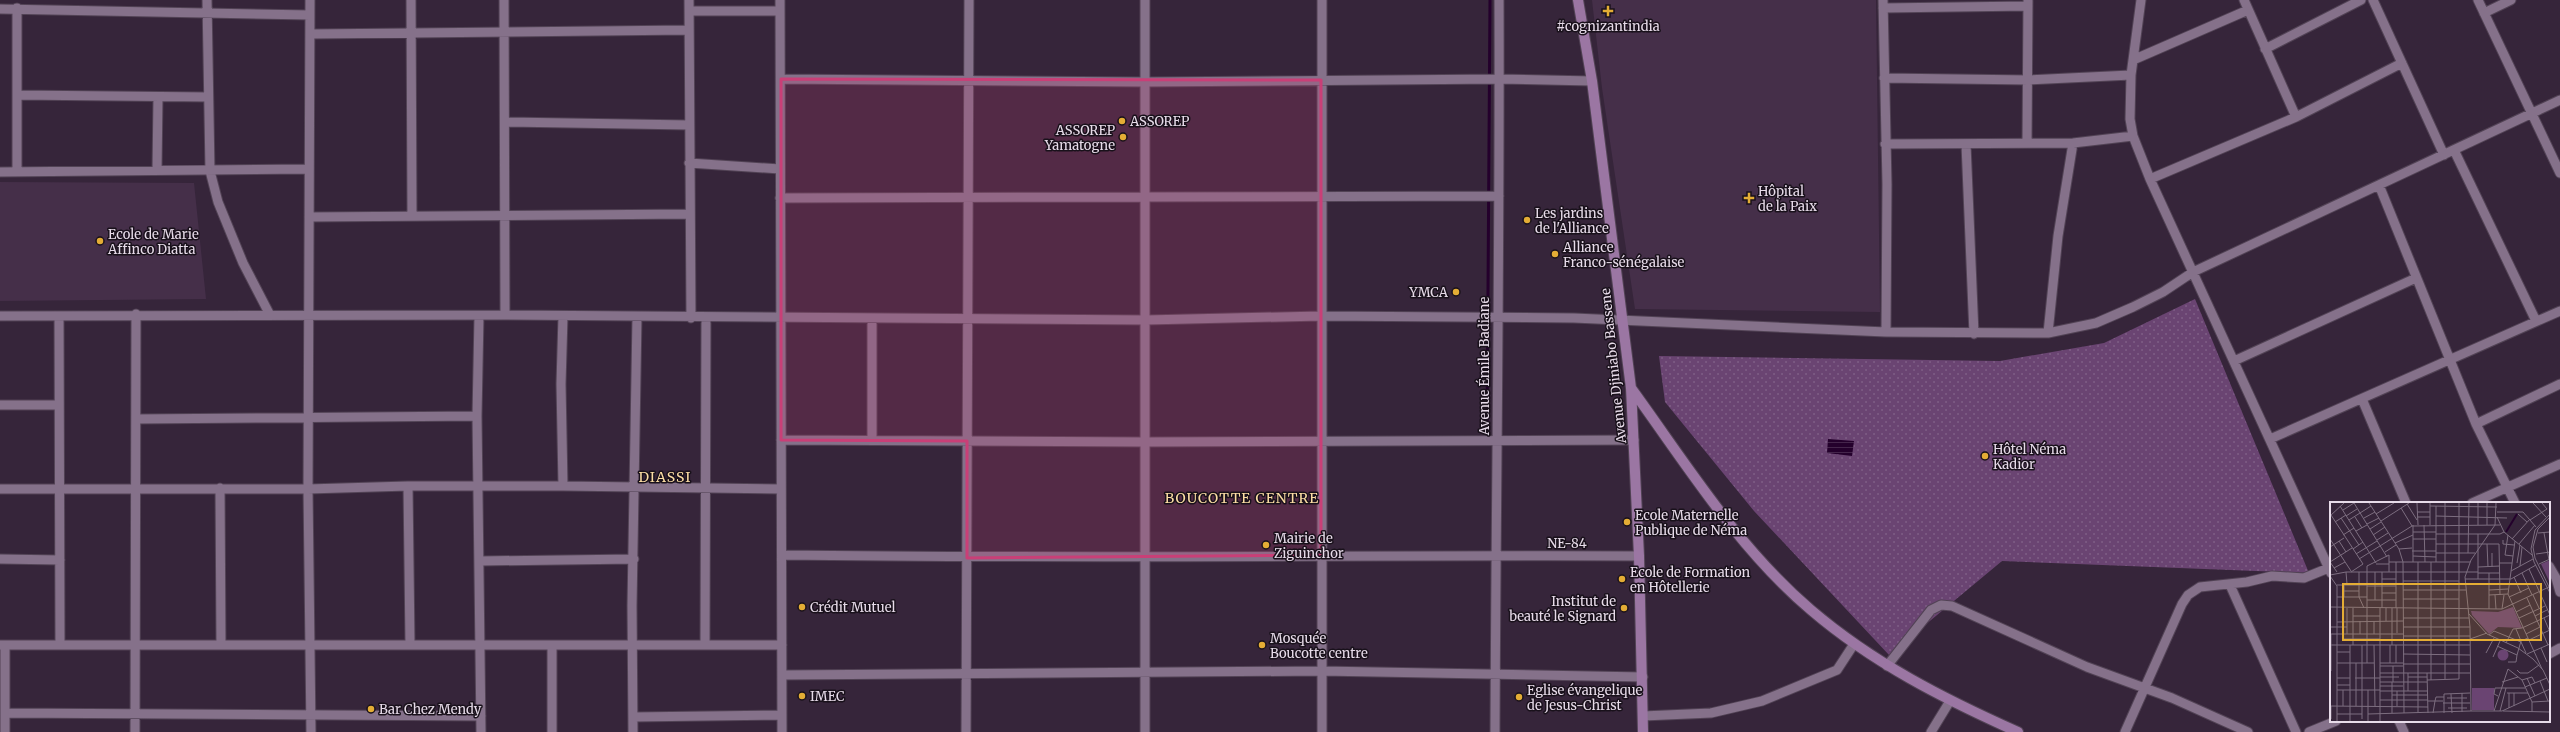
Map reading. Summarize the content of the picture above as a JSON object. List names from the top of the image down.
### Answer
{
  "streets": {
    "main road": ["Avenue Djiniabo Bassene"],
    "street": ["Avenue Émile Badiane", "NE-84"]
  },
  "crossings": [
    ["Avenue Émile Badiane", "NE-84"],
    ["Avenue Djiniabo Bassene", "NE-84"]
  ],
  "districts": ["DIASSI", "BOUCOTTE CENTRE"],
  "places": {
    "health": ["#cognizantindia", "Hôpital de la Paix"],
    "other": [
      "ASSOREP",
      "ASSOREP Yamatogne",
      "Les jardins de l'Alliance",
      "Ecole de Marie Affinco Diatta",
      "Alliance Franco-sénégalaise",
      "YMCA",
      "Hôtel Néma Kadior",
      "Ecole Maternelle Publique de Néma",
      "Mairie de Ziguinchor",
      "Ecole de Formation en Hôtellerie",
      "Crédit Mutuel",
      "Institut de beauté le Signard",
      "Mosquée Boucotte centre",
      "IMEC",
      "Eglise évangelique de Jesus-Christ",
      "Bar Chez Mendy"
    ]
  }
}
